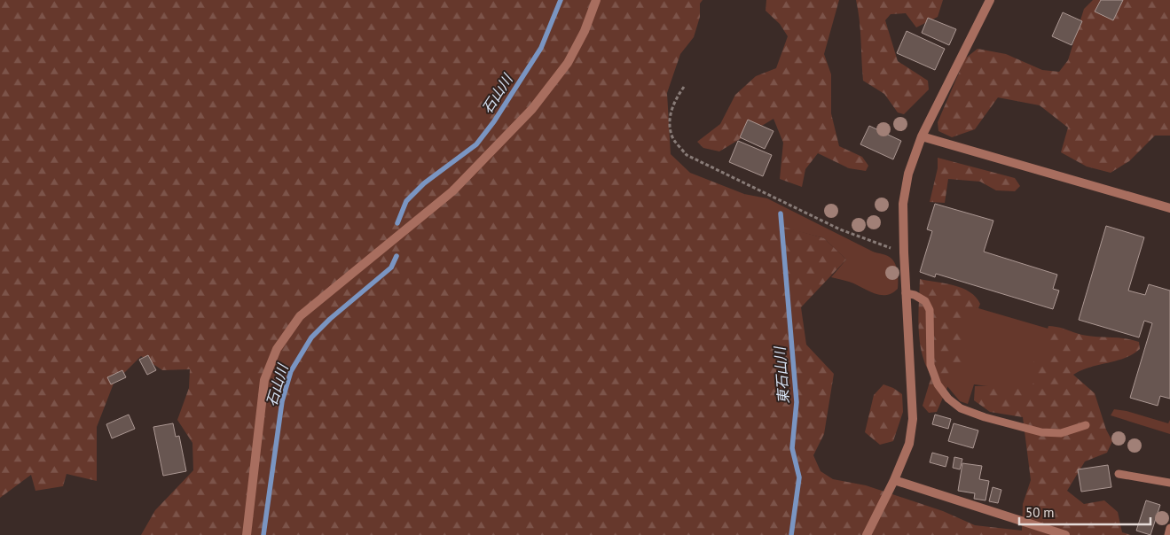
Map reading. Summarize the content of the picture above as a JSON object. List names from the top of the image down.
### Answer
{
  "water": ["石山川", "東石山川"],
  "scale_bar": "50 m"
}
